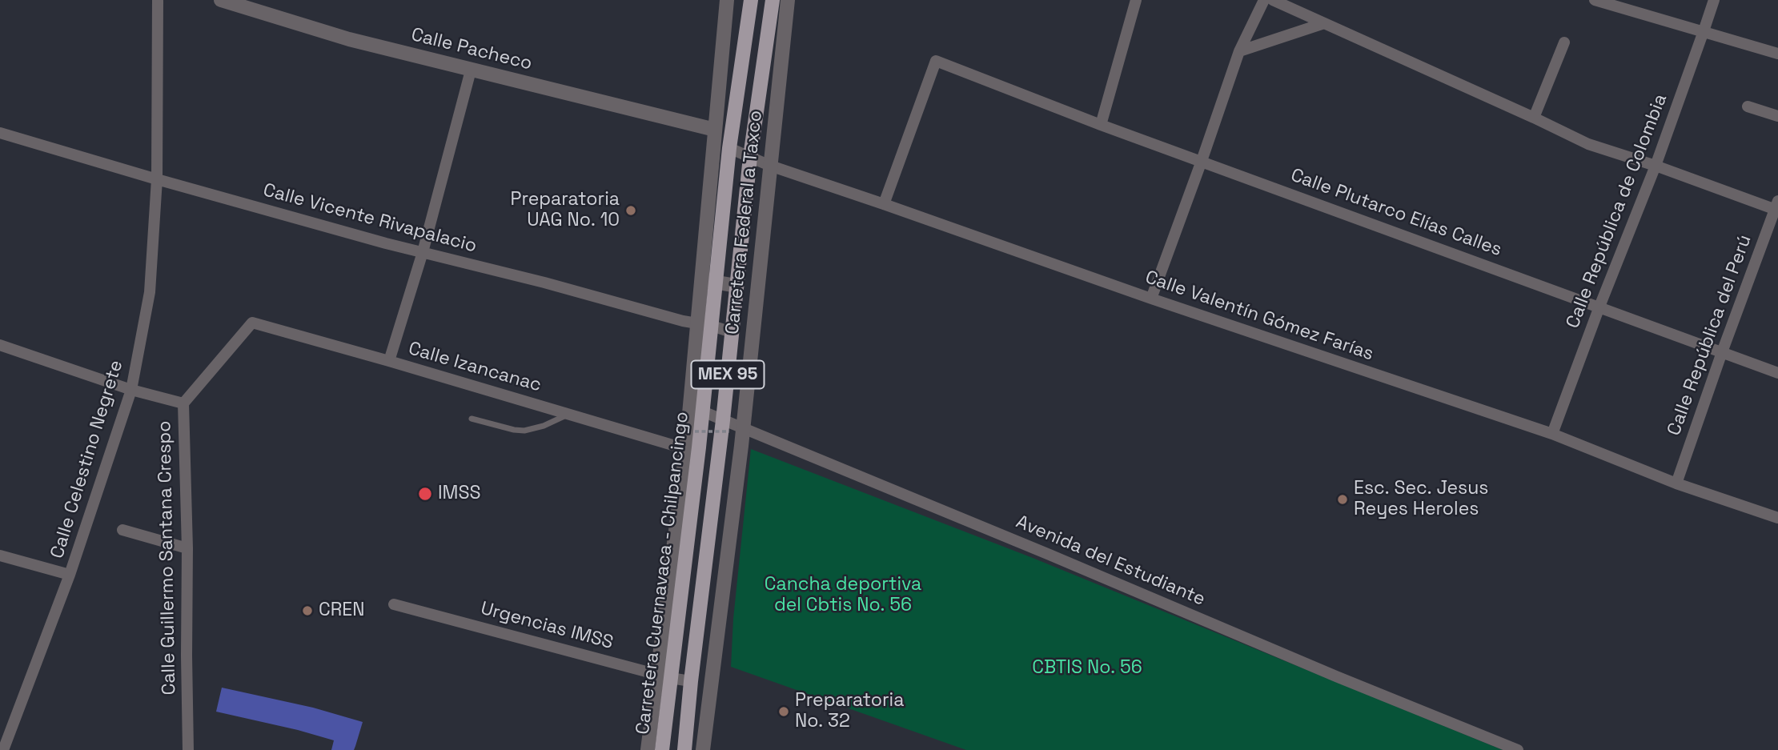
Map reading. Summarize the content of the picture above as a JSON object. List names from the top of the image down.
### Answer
{
  "streets": {
    "main road": ["MEX 95", "Carretera Cuernavaca - Chilpancingo"],
    "street": [
      "Calle Pacheco",
      "Calle República de Colombia",
      "Calle Plutarco Elías Calles",
      "Calle Vicente Rivapalacio",
      "Carretera Federal a Taxco",
      "Calle Valentín Gómez Farías",
      "Calle República del Perú",
      "Calle Izancanac",
      "Calle Celestino Negrete",
      "Calle Guillermo Santana Crespo",
      "Avenida del Estudiante",
      "Urgencias IMSS"
    ]
  },
  "crossings": [
    ["Calle Pacheco", "Carretera Federal a Taxco"],
    ["Calle República de Colombia", "Calle Plutarco Elías Calles"],
    ["Calle República de Colombia", "Calle Valentín Gómez Farías"],
    ["Calle Plutarco Elías Calles", "Calle Valentín Gómez Farías"],
    ["Calle Plutarco Elías Calles", "Calle República del Perú"],
    ["Calle Vicente Rivapalacio", "MEX 95"],
    ["Calle Vicente Rivapalacio", "Calle Celestino Negrete"],
    ["Calle Vicente Rivapalacio", "Carretera Cuernavaca - Chilpancingo"],
    ["Carretera Federal a Taxco", "Calle Valentín Gómez Farías"],
    ["Carretera Federal a Taxco", "MEX 95"],
    ["Carretera Federal a Taxco", "Avenida del Estudiante"],
    ["Carretera Federal a Taxco", "Carretera Cuernavaca - Chilpancingo"],
    ["Calle Valentín Gómez Farías", "Calle República del Perú"],
    ["Calle Valentín Gómez Farías", "MEX 95"],
    ["Calle Valentín Gómez Farías", "Carretera Cuernavaca - Chilpancingo"],
    ["Calle Izancanac", "Calle Guillermo Santana Crespo"],
    ["MEX 95", "Avenida del Estudiante"],
    ["MEX 95", "Urgencias IMSS"],
    ["Avenida del Estudiante", "Carretera Cuernavaca - Chilpancingo"],
    ["Carretera Cuernavaca - Chilpancingo", "Urgencias IMSS"]
  ],
  "parks": ["Cancha deportiva del Cbtis No. 56", "CBTIS No. 56"],
  "places": [
    "Preparatoria UAG No. 10",
    "IMSS",
    "Esc. Sec. Jesus Reyes Heroles",
    "CREN",
    "Preparatoria No. 32"
  ]
}
